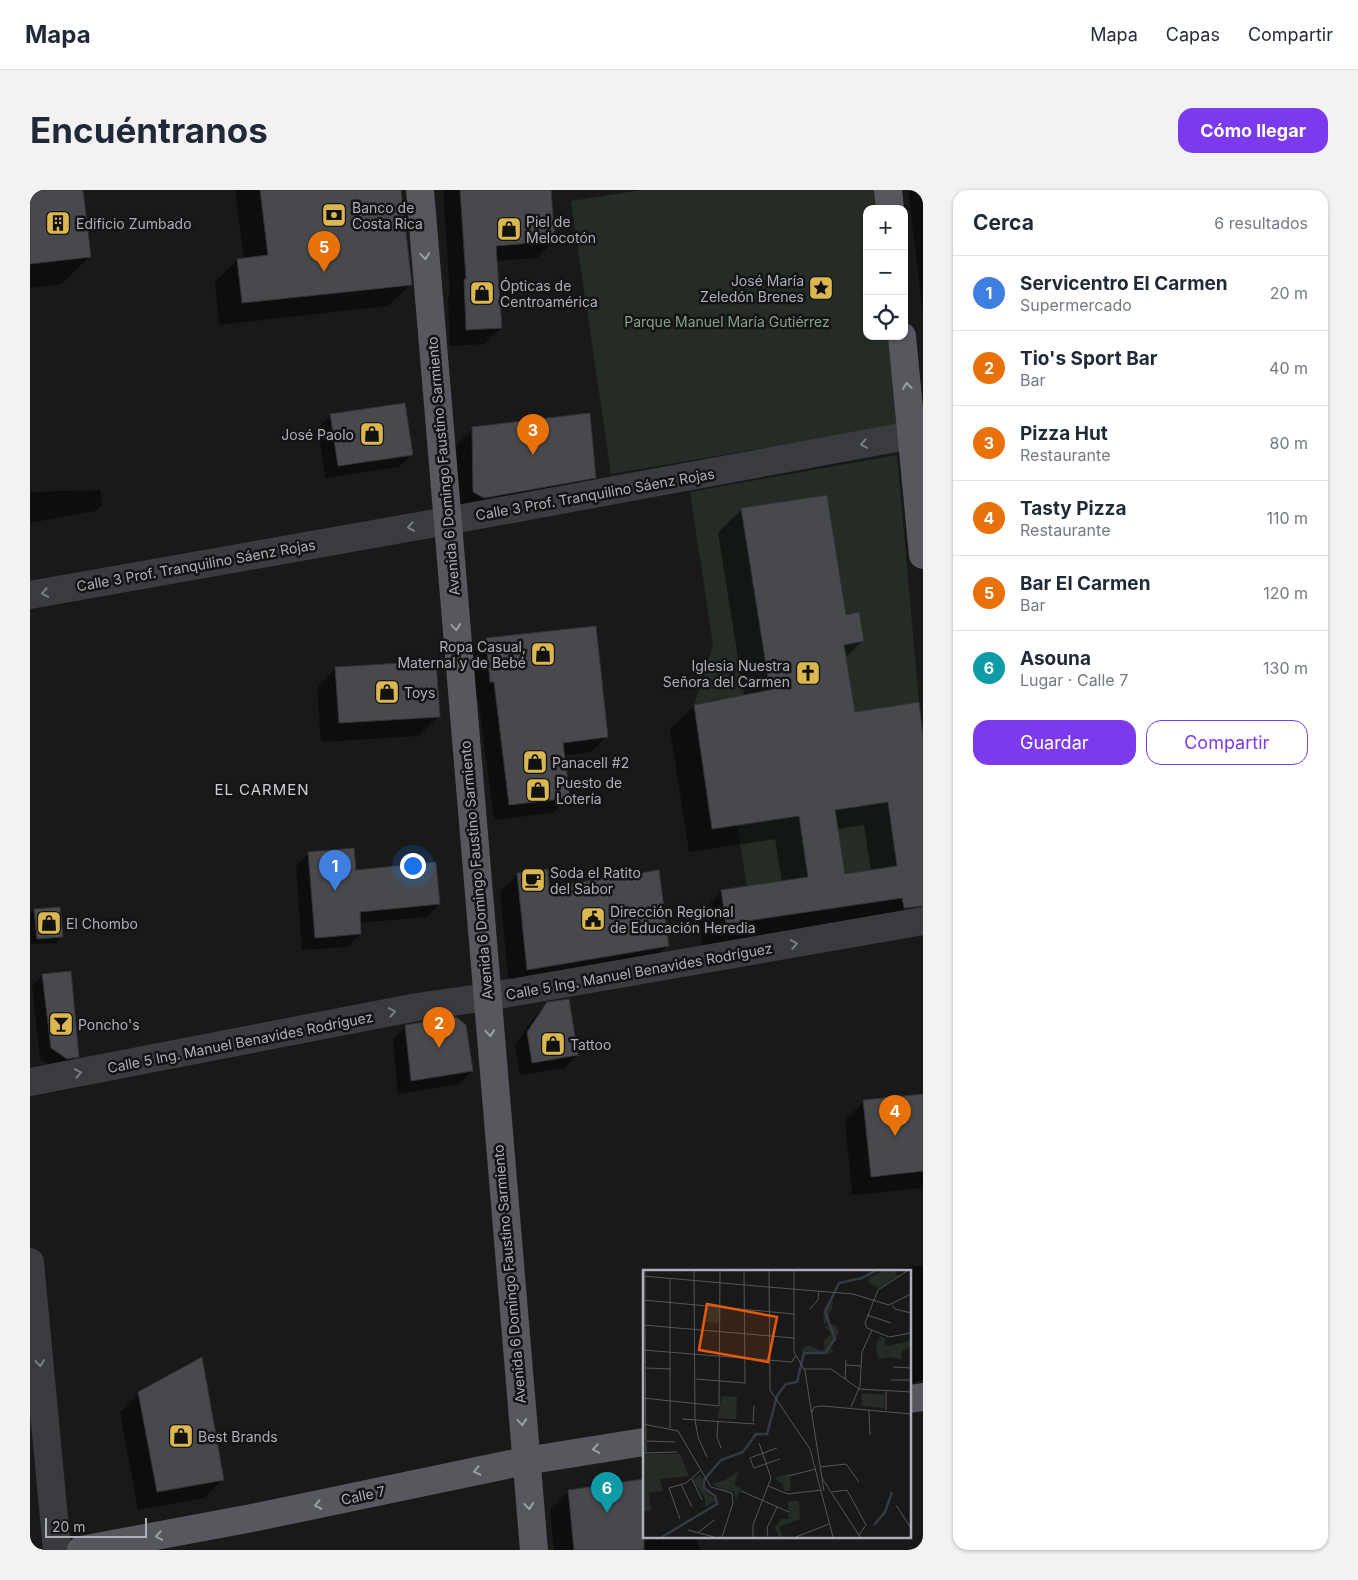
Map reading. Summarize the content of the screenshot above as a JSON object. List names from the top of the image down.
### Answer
{
  "streets": {
    "main road": ["Avenida 6 Domingo Faustino Sarmiento", "Calle 7"],
    "street": ["Calle 3 Prof. Tranquilino Sáenz Rojas", "Calle 5 Ing. Manuel Benavides Rodríguez"]
  },
  "crossings": [
    ["Avenida 6 Domingo Faustino Sarmiento", "Calle 3 Prof. Tranquilino Sáenz Rojas"],
    ["Avenida 6 Domingo Faustino Sarmiento", "Calle 5 Ing. Manuel Benavides Rodríguez"],
    ["Avenida 6 Domingo Faustino Sarmiento", "Calle 7"]
  ],
  "one_way": [
    "Avenida 6 Domingo Faustino Sarmiento",
    "Calle 3 Prof. Tranquilino Sáenz Rojas",
    "Calle 5 Ing. Manuel Benavides Rodríguez",
    "Calle 7"
  ],
  "districts": ["EL CARMEN"],
  "parks": ["Parque Manuel María Gutiérrez"],
  "places": {
    "bank": ["Banco de Costa Rica"],
    "building": ["Edificio Zumbado"],
    "shop": [
      "Piel de Melocotón",
      "Ópticas de Centroamérica",
      "José Paolo",
      "Ropa Casual, Maternal y de Bebé",
      "Toys",
      "Panacell #2",
      "Puesto de Lotería",
      "El Chombo",
      "Tattoo",
      "Best Brands"
    ],
    "place": ["José María Zeledón Brenes"],
    "church": ["Iglesia Nuestra Señora del Carmen"],
    "cafe": ["Soda el Ratito del Sabor"],
    "public building": ["Dirección Regional de Educación Heredia"],
    "bar": ["Poncho's"]
  },
  "scale_bar": "20 m",
  "page": {
    "header": "Mapa",
    "nav": ["Mapa", "Capas", "Compartir"],
    "buttons": [
      "Cómo llegar",
      ["Guardar", "Compartir"]
    ],
    "title": "Encuéntranos",
    "heading": ["Cerca", "6 resultados"],
    "map_buttons": ["+", "−"],
    "pins": [
      "5",
      "3",
      "1",
      "2",
      "4",
      "6"
    ],
    "list": [
      {
        "mark": "1",
        "name": "Servicentro El Carmen",
        "note": "Supermercado",
        "value": "20 m"
      },
      {
        "mark": "2",
        "name": "Tio's Sport Bar",
        "note": "Bar",
        "value": "40 m"
      },
      {
        "mark": "3",
        "name": "Pizza Hut",
        "note": "Restaurante",
        "value": "80 m"
      },
      {
        "mark": "4",
        "name": "Tasty Pizza",
        "note": "Restaurante",
        "value": "110 m"
      },
      {
        "mark": "5",
        "name": "Bar El Carmen",
        "note": "Bar",
        "value": "120 m"
      },
      {
        "mark": "6",
        "name": "Asouna",
        "note": "Lugar · Calle 7",
        "value": "130 m"
      }
    ],
    "scale": "20 m"
  }
}
